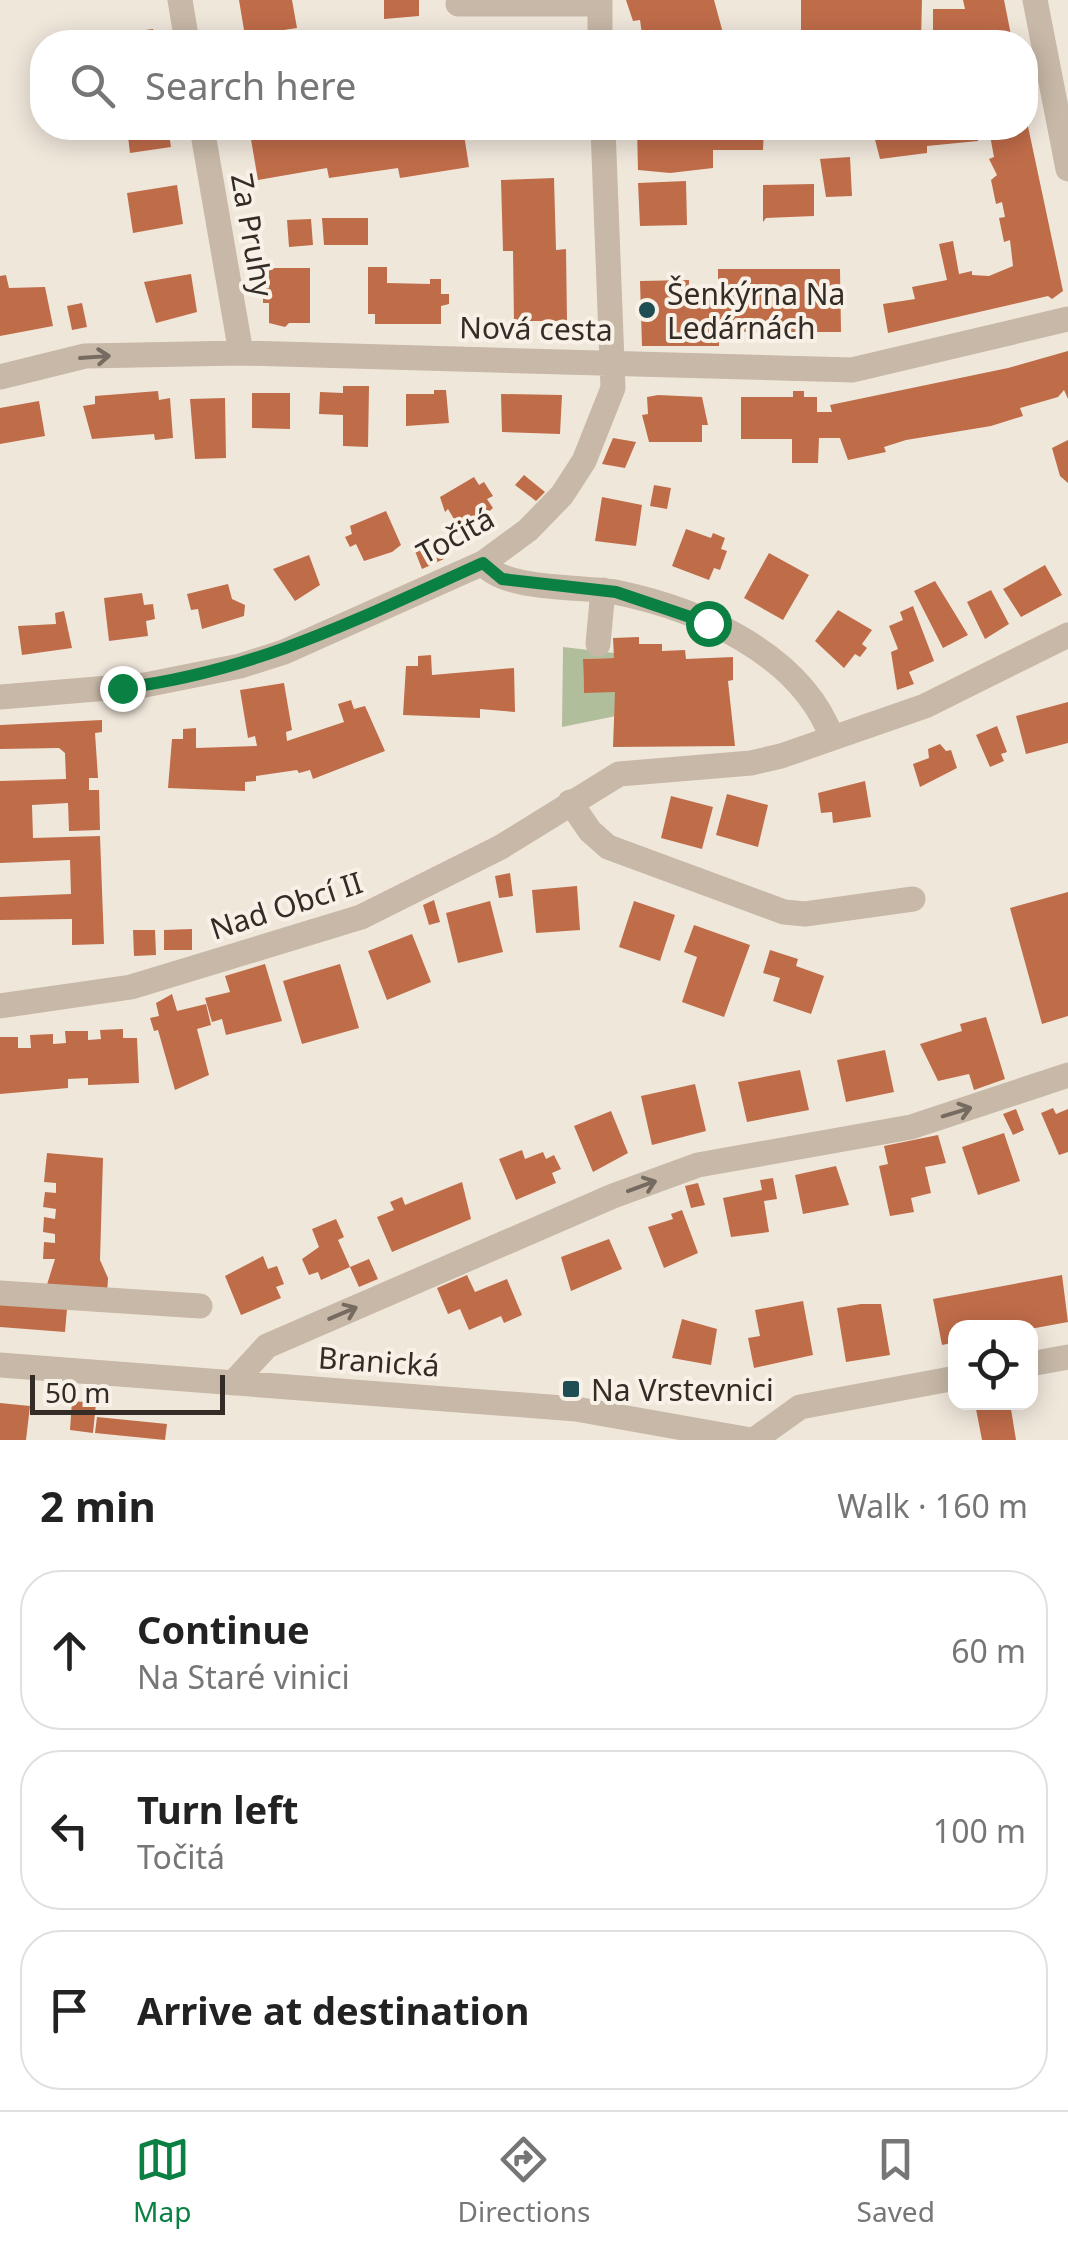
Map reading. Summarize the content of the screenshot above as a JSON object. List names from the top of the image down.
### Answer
{
  "streets": {
    "street": [
      "Za Pruhy",
      "Nová cesta",
      "Točitá",
      "Nad Obcí II",
      "Branická"
    ]
  },
  "crossings": [
    ["Za Pruhy", "Nová cesta"],
    ["Nová cesta", "Točitá"]
  ],
  "places": {
    "other": ["Šenkýrna Na Ledárnách"],
    "transit": ["Na Vrstevnici"]
  },
  "scale_bar": "50 m",
  "page": {
    "search": "Search here",
    "scale": "50 m",
    "heading": ["2 min", "Walk · 160 m"],
    "list": [
      ["Continue", "Na Staré vinici", "60 m"],
      ["Turn left", "Točitá", "100 m"],
      "Arrive at destination"
    ],
    "nav": ["Map", "Directions", "Saved"]
  }
}
